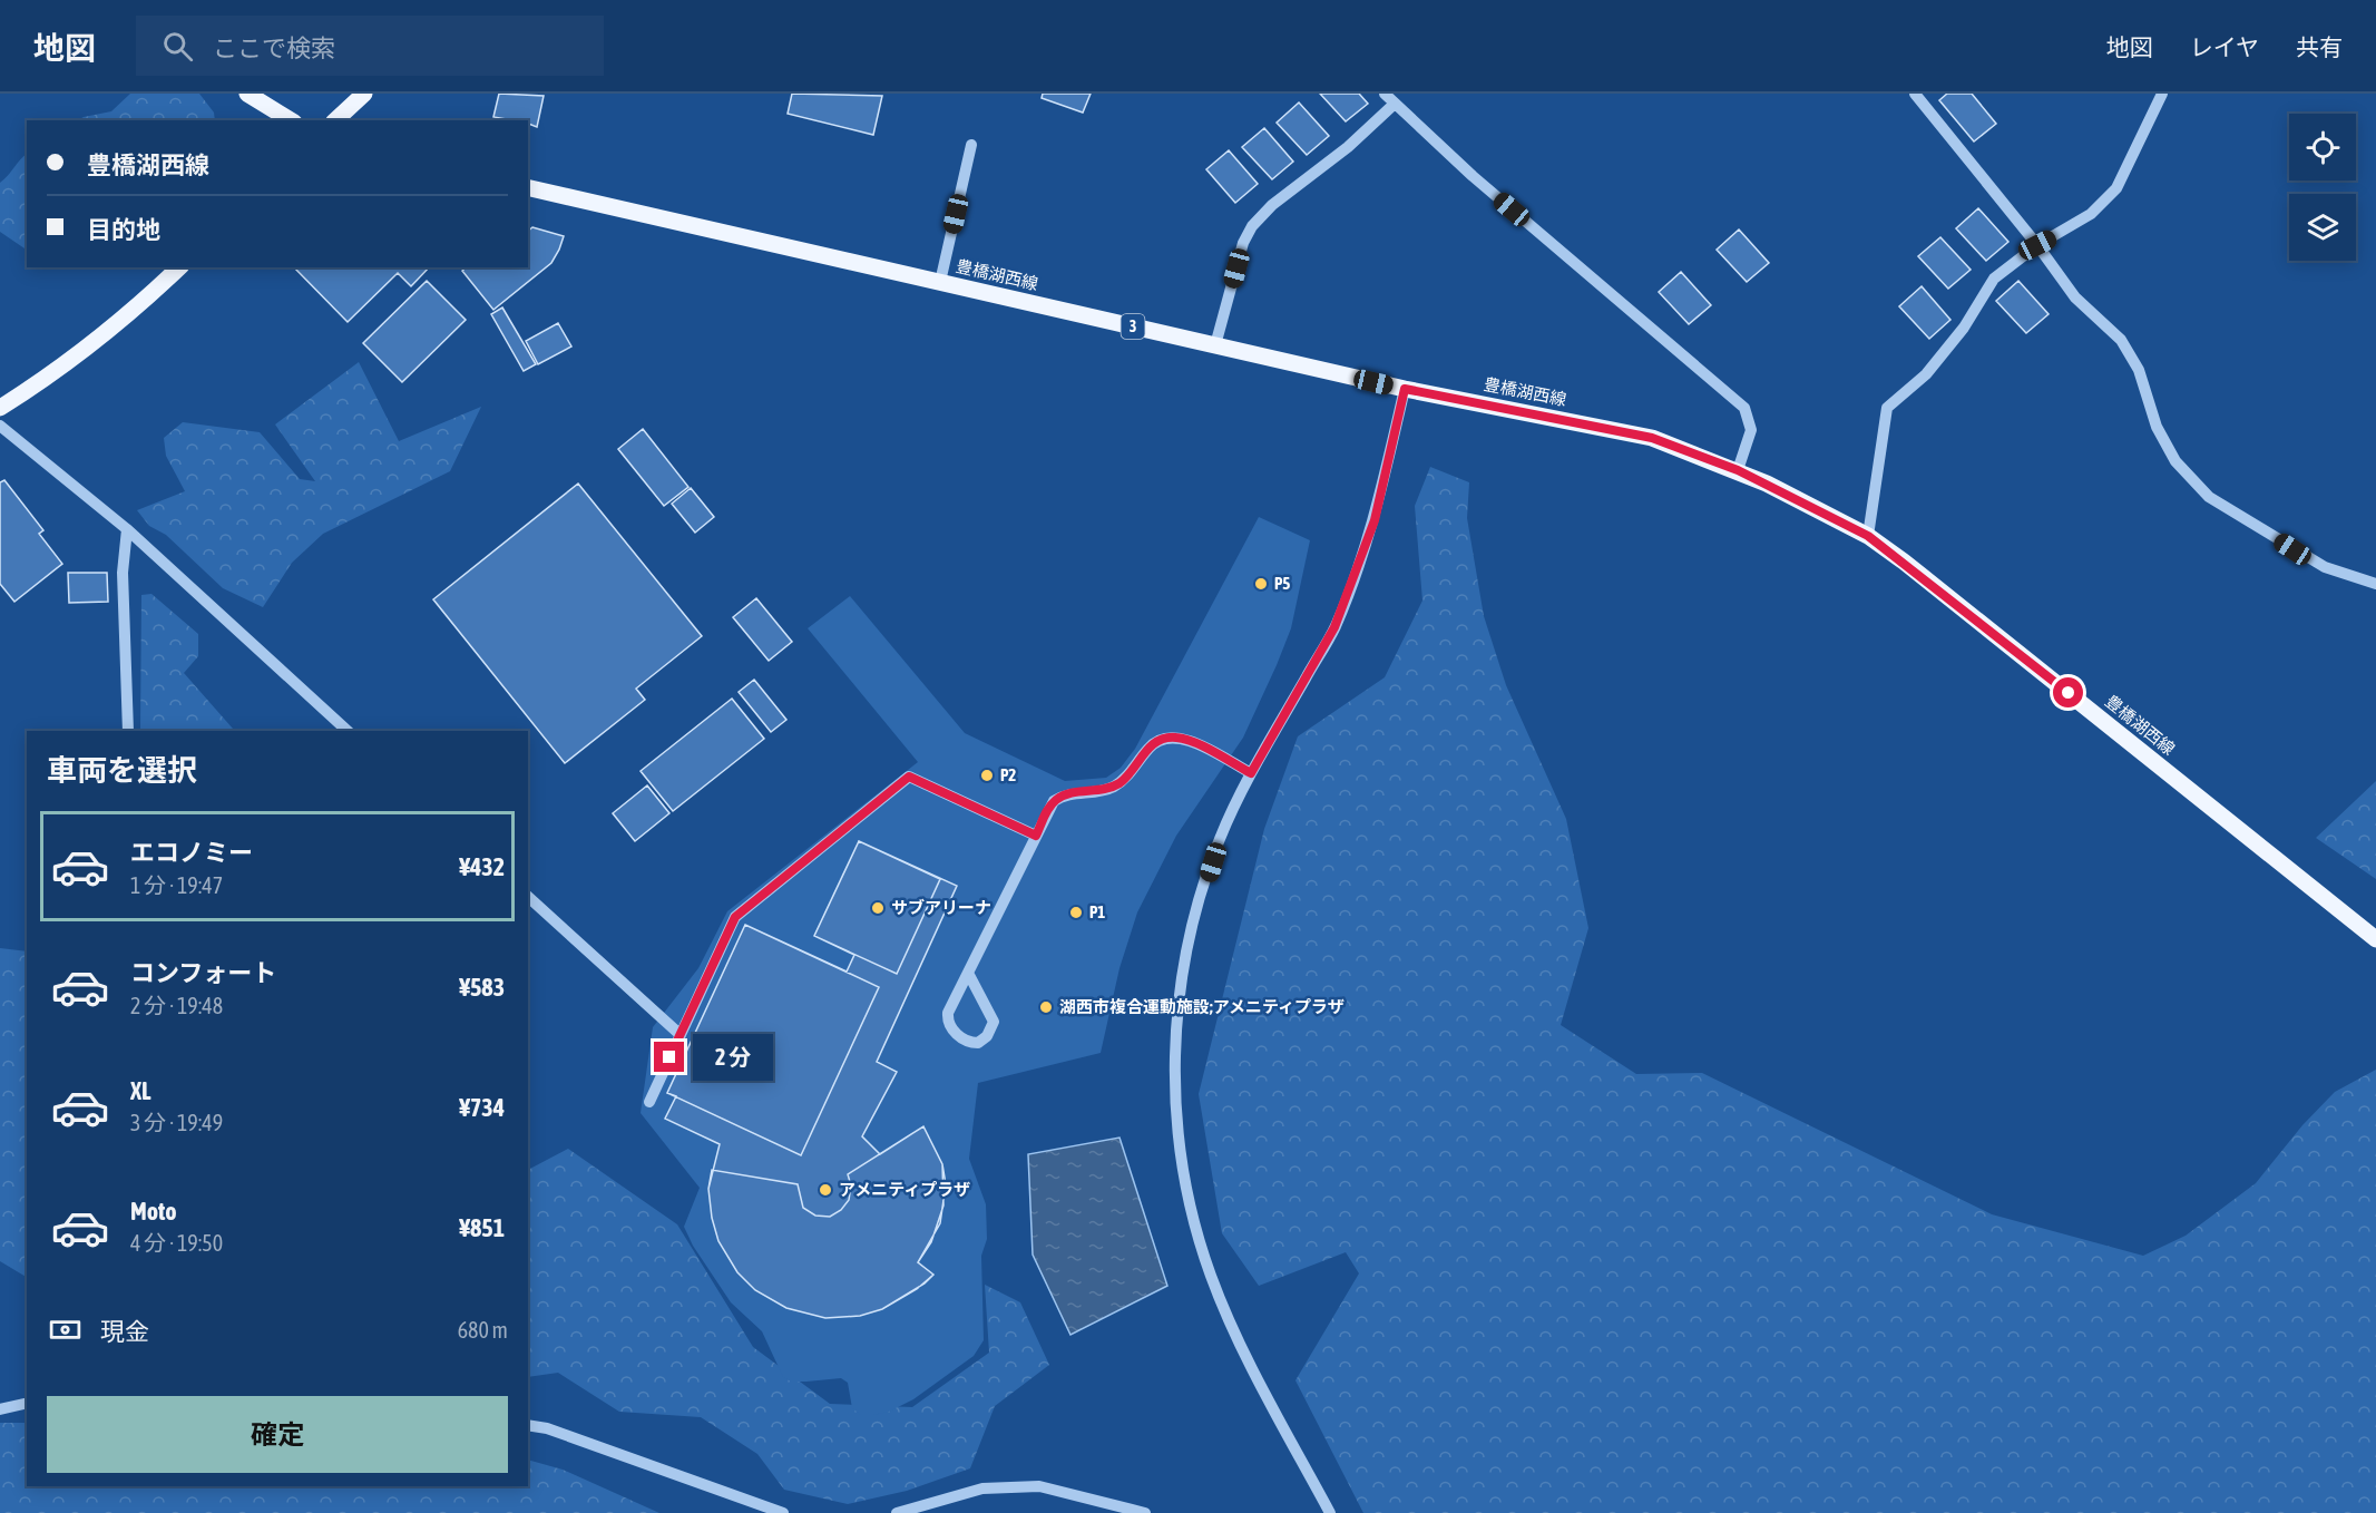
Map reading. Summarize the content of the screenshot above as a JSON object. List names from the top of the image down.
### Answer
{
  "streets": {
    "main road": ["豊橋湖西線", "3"]
  },
  "places": [
    "P5",
    "P2",
    "サブアリーナ",
    "P1",
    "湖西市複合運動施設;アメニティプラザ",
    "アメニティプラザ"
  ],
  "page": {
    "header": "地図",
    "search": "ここで検索",
    "nav": ["地図", "レイヤ", "共有"],
    "banner": ["豊橋湖西線", "目的地"],
    "heading": "車両を選択",
    "list": [
      {
        "name": "エコノミー",
        "note": "1 分 · 19:47",
        "value": "¥432"
      },
      {
        "name": "コンフォート",
        "note": "2 分 · 19:48",
        "value": "¥583"
      },
      {
        "name": "XL",
        "note": "3 分 · 19:49",
        "value": "¥734"
      },
      {
        "name": "Moto",
        "note": "4 分 · 19:50",
        "value": "¥851"
      }
    ],
    "bubble": "2 分",
    "pay": ["現金", "680 m"],
    "buttons": "確定"
  }
}
